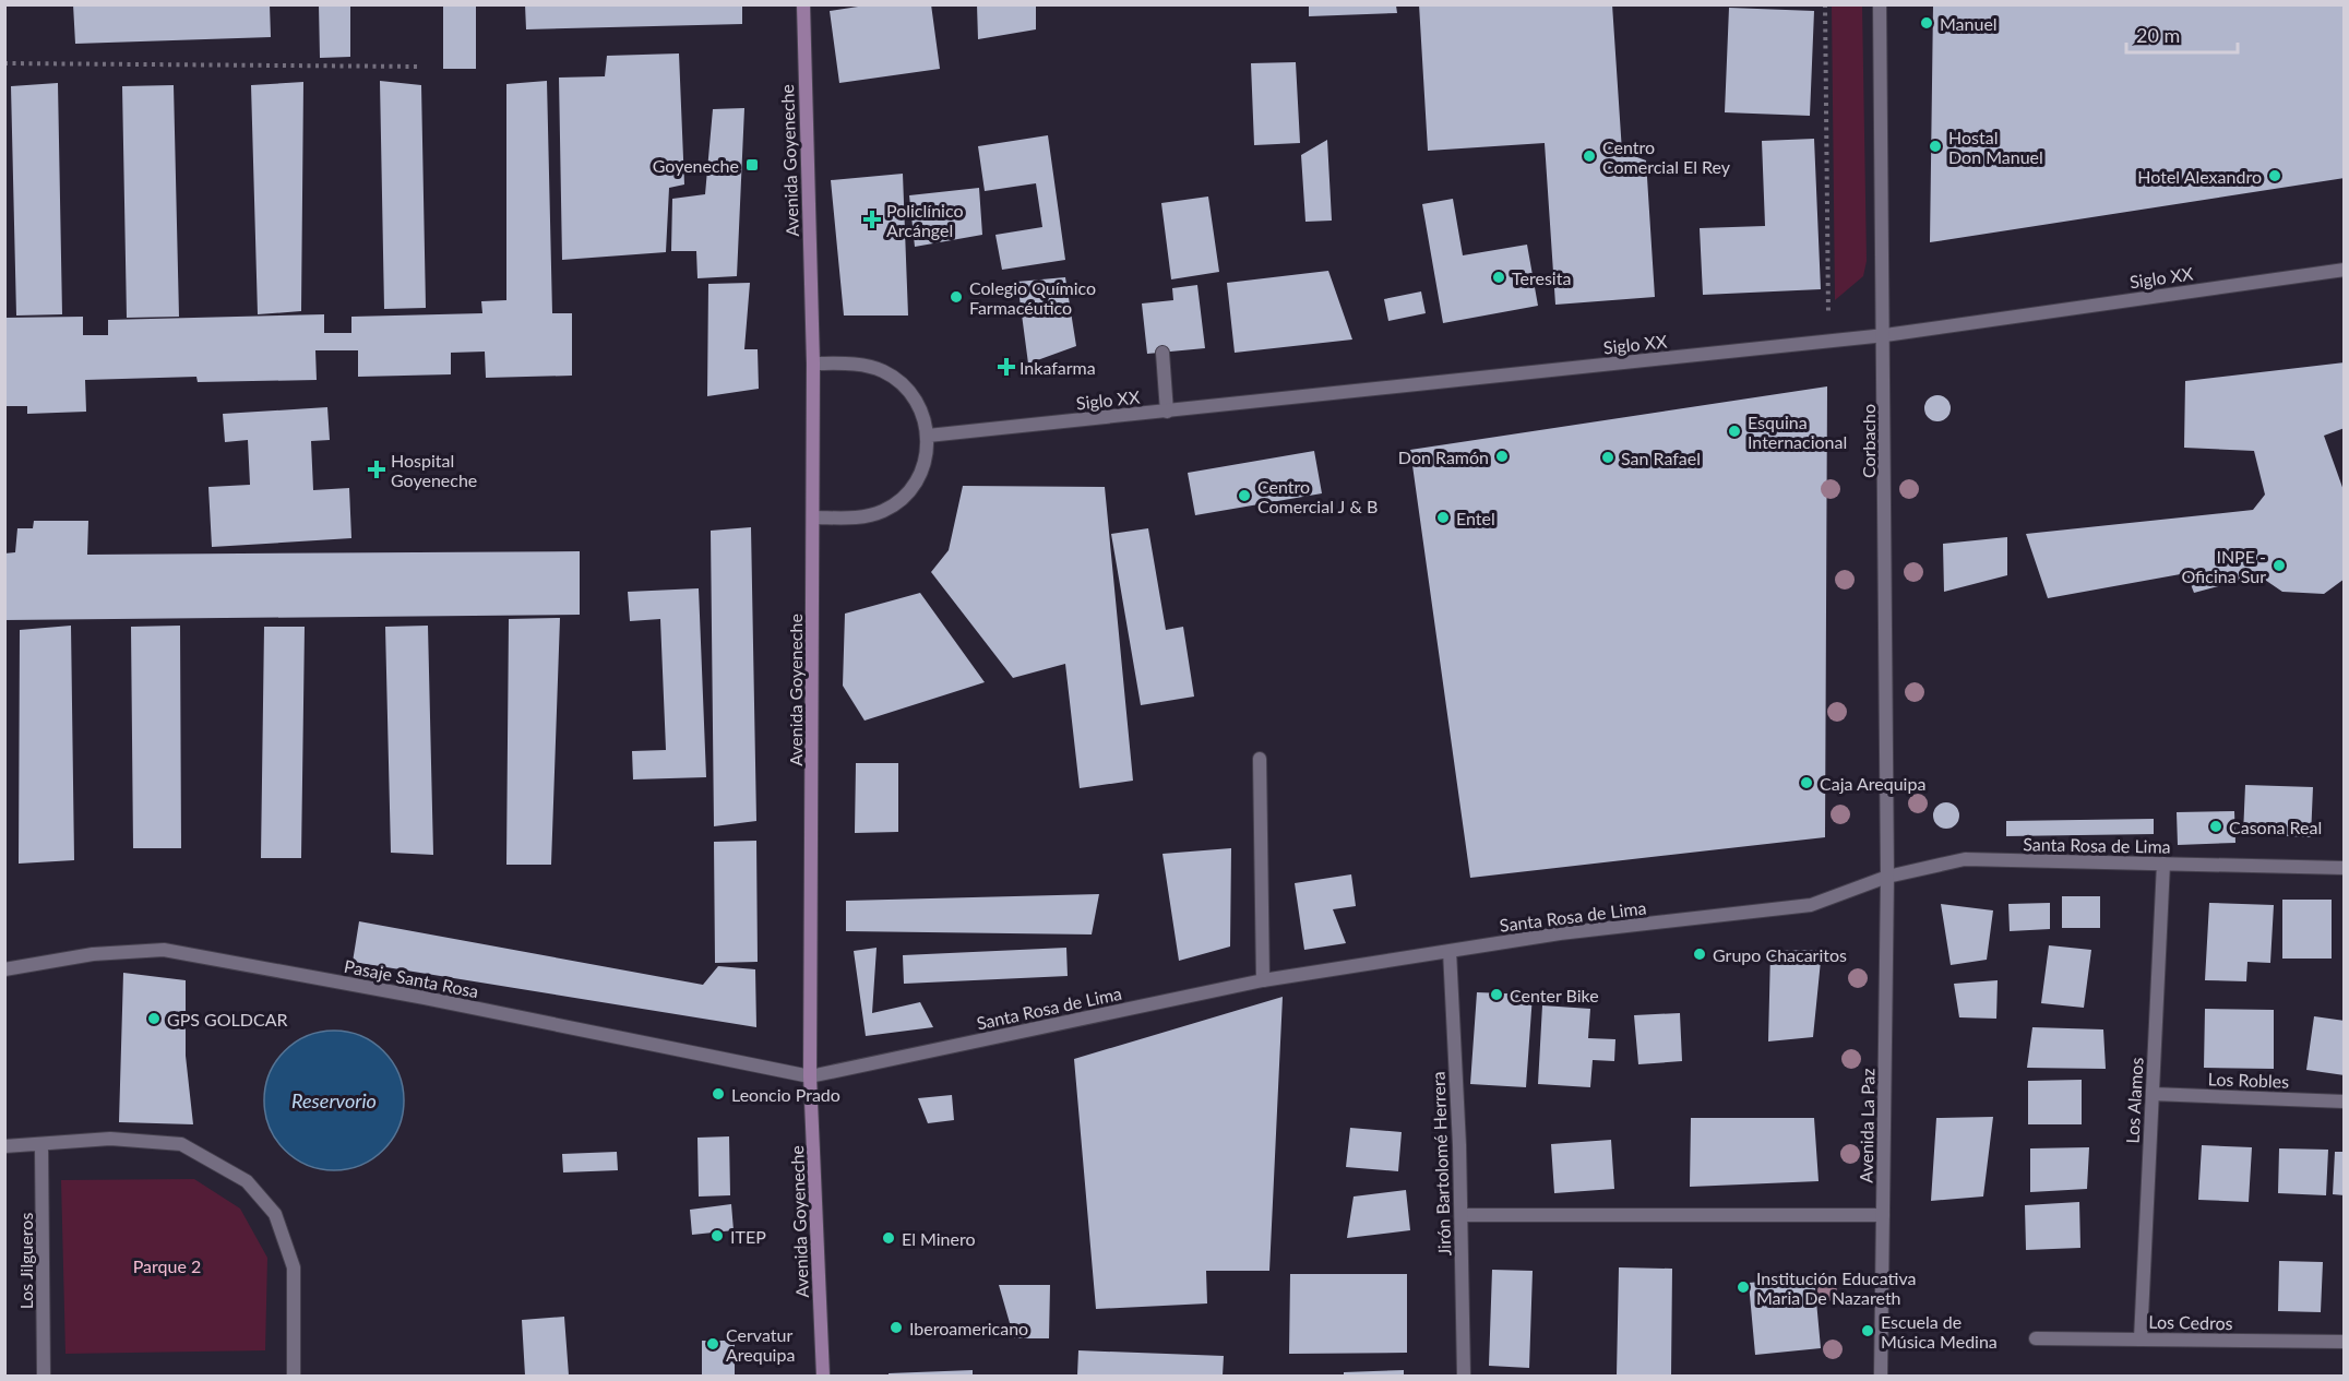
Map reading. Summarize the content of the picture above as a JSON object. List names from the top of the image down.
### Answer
{
  "streets": {
    "main road": ["Avenida Goyeneche"],
    "street": [
      "Siglo XX",
      "Corbacho",
      "Santa Rosa de Lima",
      "Pasaje Santa Rosa",
      "Los Robles",
      "Los Alamos",
      "Avenida La Paz",
      "Jirón Bartolomé Herrera",
      "Los Jilgueros",
      "Los Cedros"
    ]
  },
  "crossings": [
    ["Avenida Goyeneche", "Santa Rosa de Lima"],
    ["Avenida Goyeneche", "Pasaje Santa Rosa"],
    ["Siglo XX", "Corbacho"],
    ["Corbacho", "Santa Rosa de Lima"],
    ["Corbacho", "Avenida La Paz"],
    ["Santa Rosa de Lima", "Pasaje Santa Rosa"],
    ["Santa Rosa de Lima", "Los Alamos"],
    ["Santa Rosa de Lima", "Avenida La Paz"],
    ["Santa Rosa de Lima", "Jirón Bartolomé Herrera"],
    ["Los Robles", "Los Alamos"],
    ["Los Alamos", "Los Cedros"]
  ],
  "water": ["Reservorio"],
  "parks": ["Parque 2"],
  "places": {
    "other": [
      "Manuel",
      "Hostal Don Manuel",
      "Centro Comercial El Rey",
      "Hotel Alexandro",
      "Teresita",
      "Colegio Químico Farmacéutico",
      "Esquina Internacional",
      "Don Ramón",
      "San Rafael",
      "Centro Comercial J & B",
      "Entel",
      "INPE - Oficina Sur",
      "Caja Arequipa",
      "Casona Real",
      "Grupo Chacaritos",
      "Center Bike",
      "GPS GOLDCAR",
      "Leoncio Prado",
      "ITEP",
      "El Minero",
      "Institución Educativa Maria De Nazareth",
      "Iberoamericano",
      "Escuela de Música Medina",
      "Cervatur Arequipa"
    ],
    "transit": ["Goyeneche"],
    "health": ["Policlínico Arcángel", "Inkafarma", "Hospital Goyeneche"]
  },
  "scale_bar": "20 m"
}
